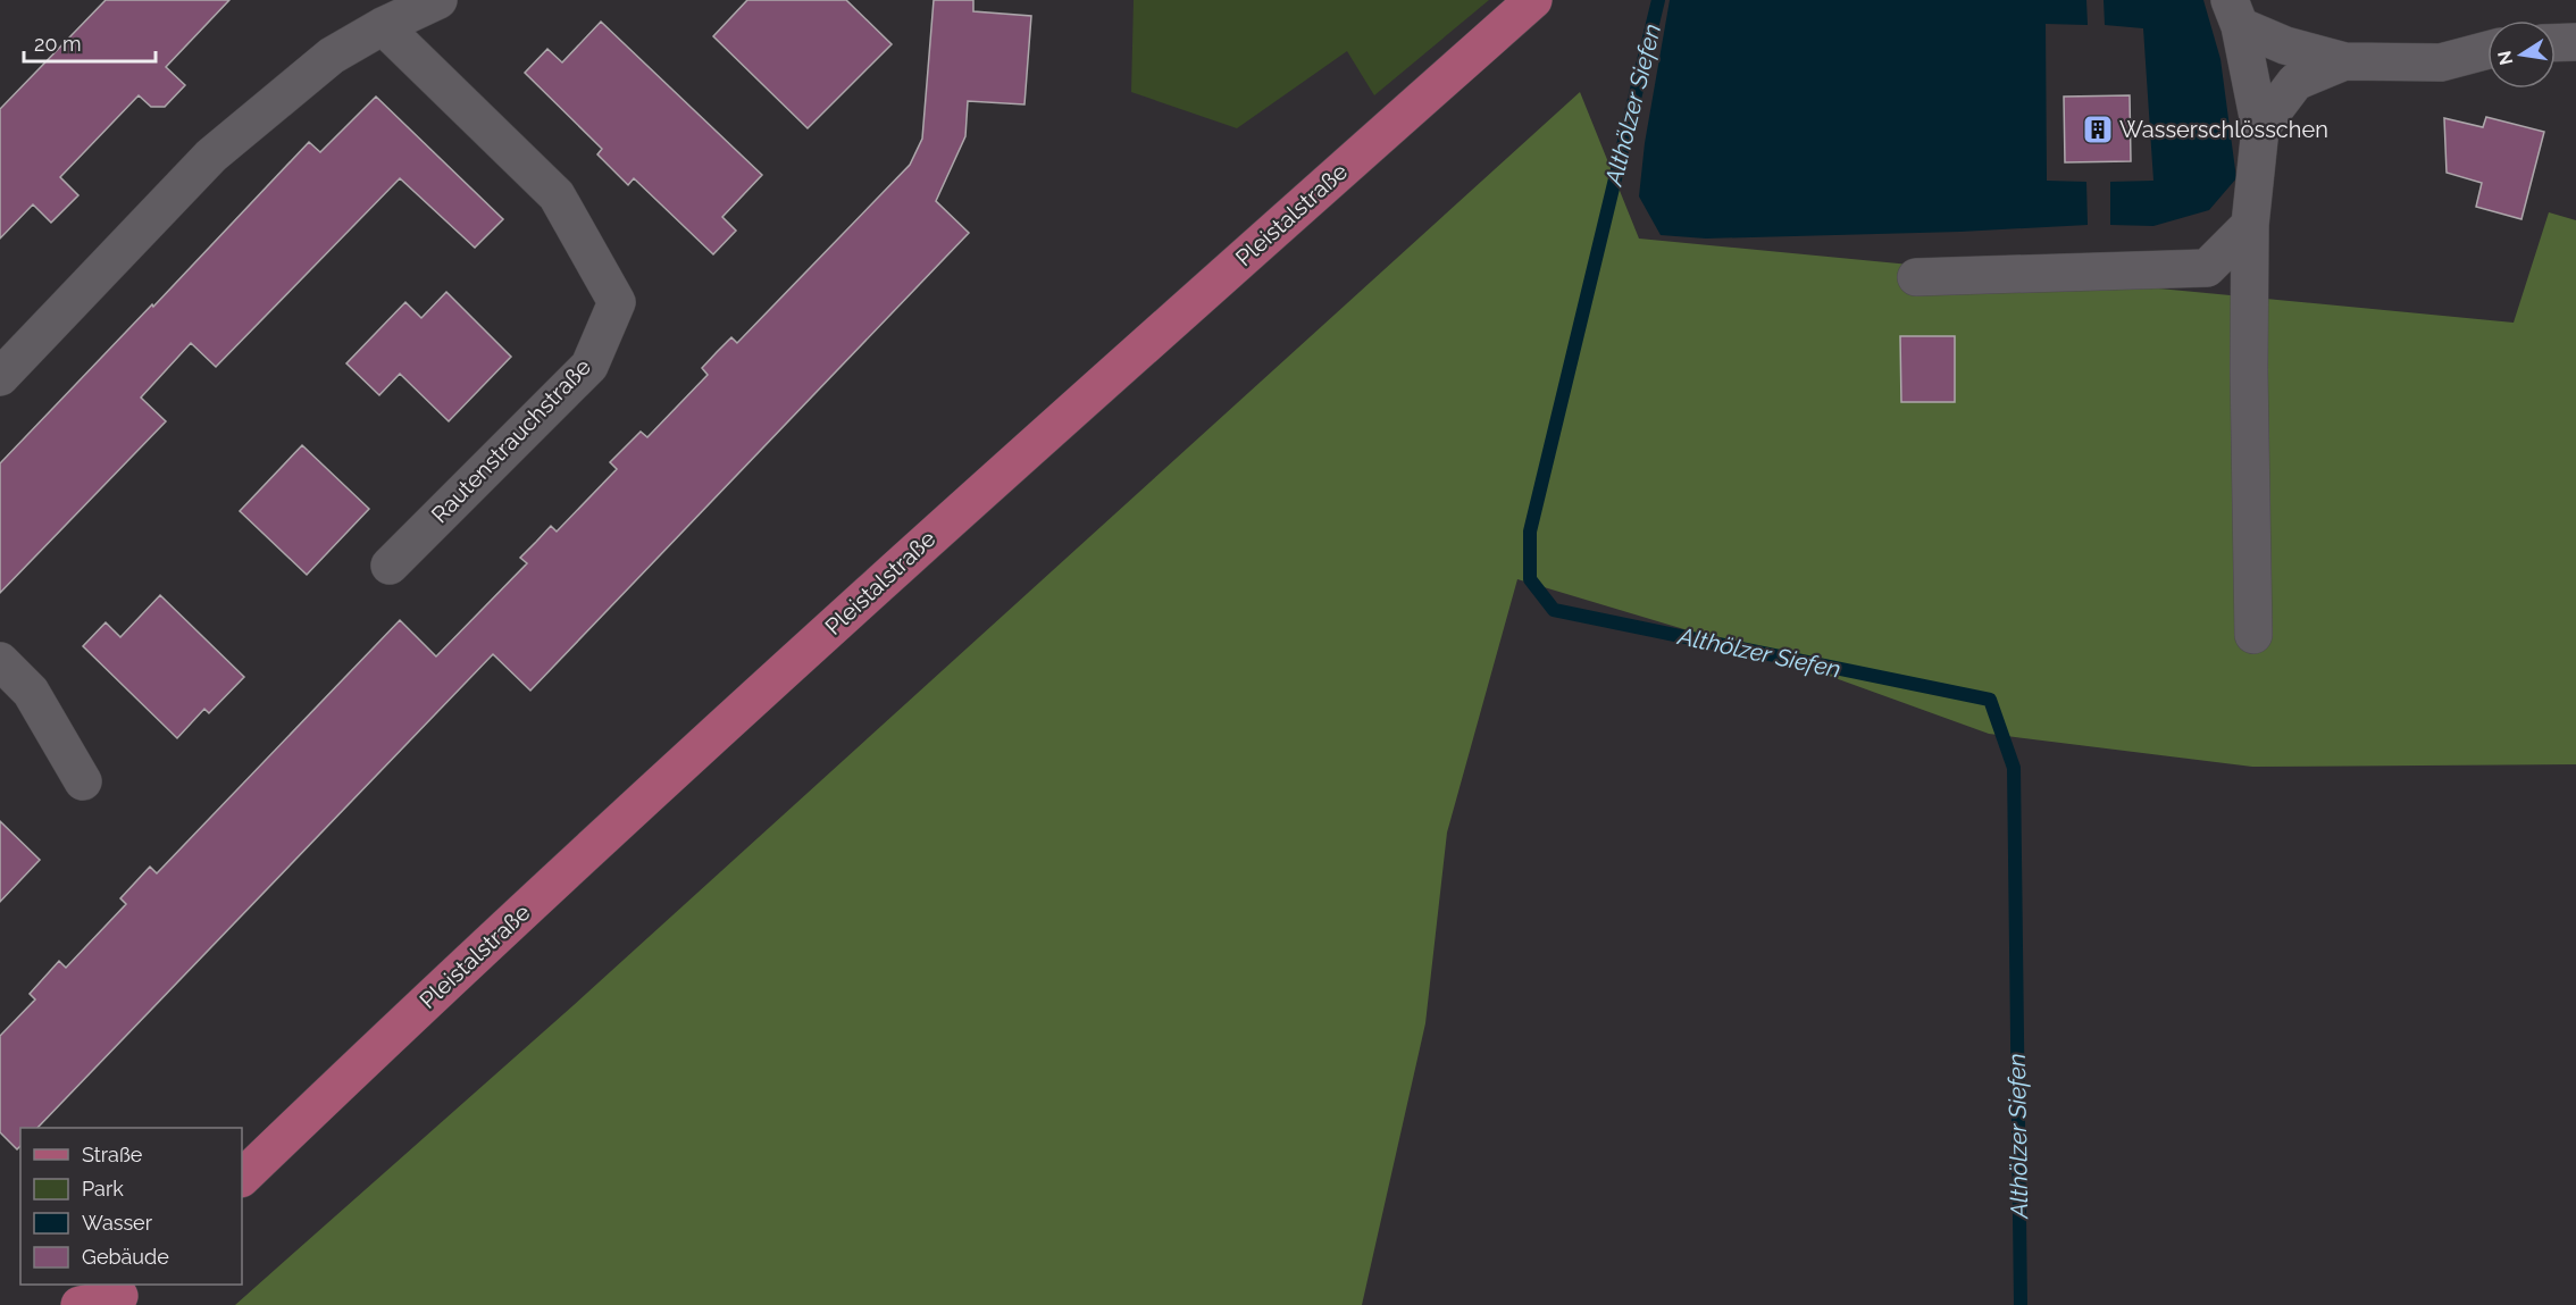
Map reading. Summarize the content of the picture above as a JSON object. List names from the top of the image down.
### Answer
{
  "streets": {
    "main road": ["Pleistalstraße"],
    "street": ["Rautenstrauchstraße"]
  },
  "water": ["Althölzer Siefen"],
  "places": {
    "building": ["Wasserschlösschen"]
  },
  "legend": [
    "Straße",
    "Park",
    "Wasser",
    "Gebäude"
  ],
  "scale_bar": "20 m",
  "north": "left"
}
